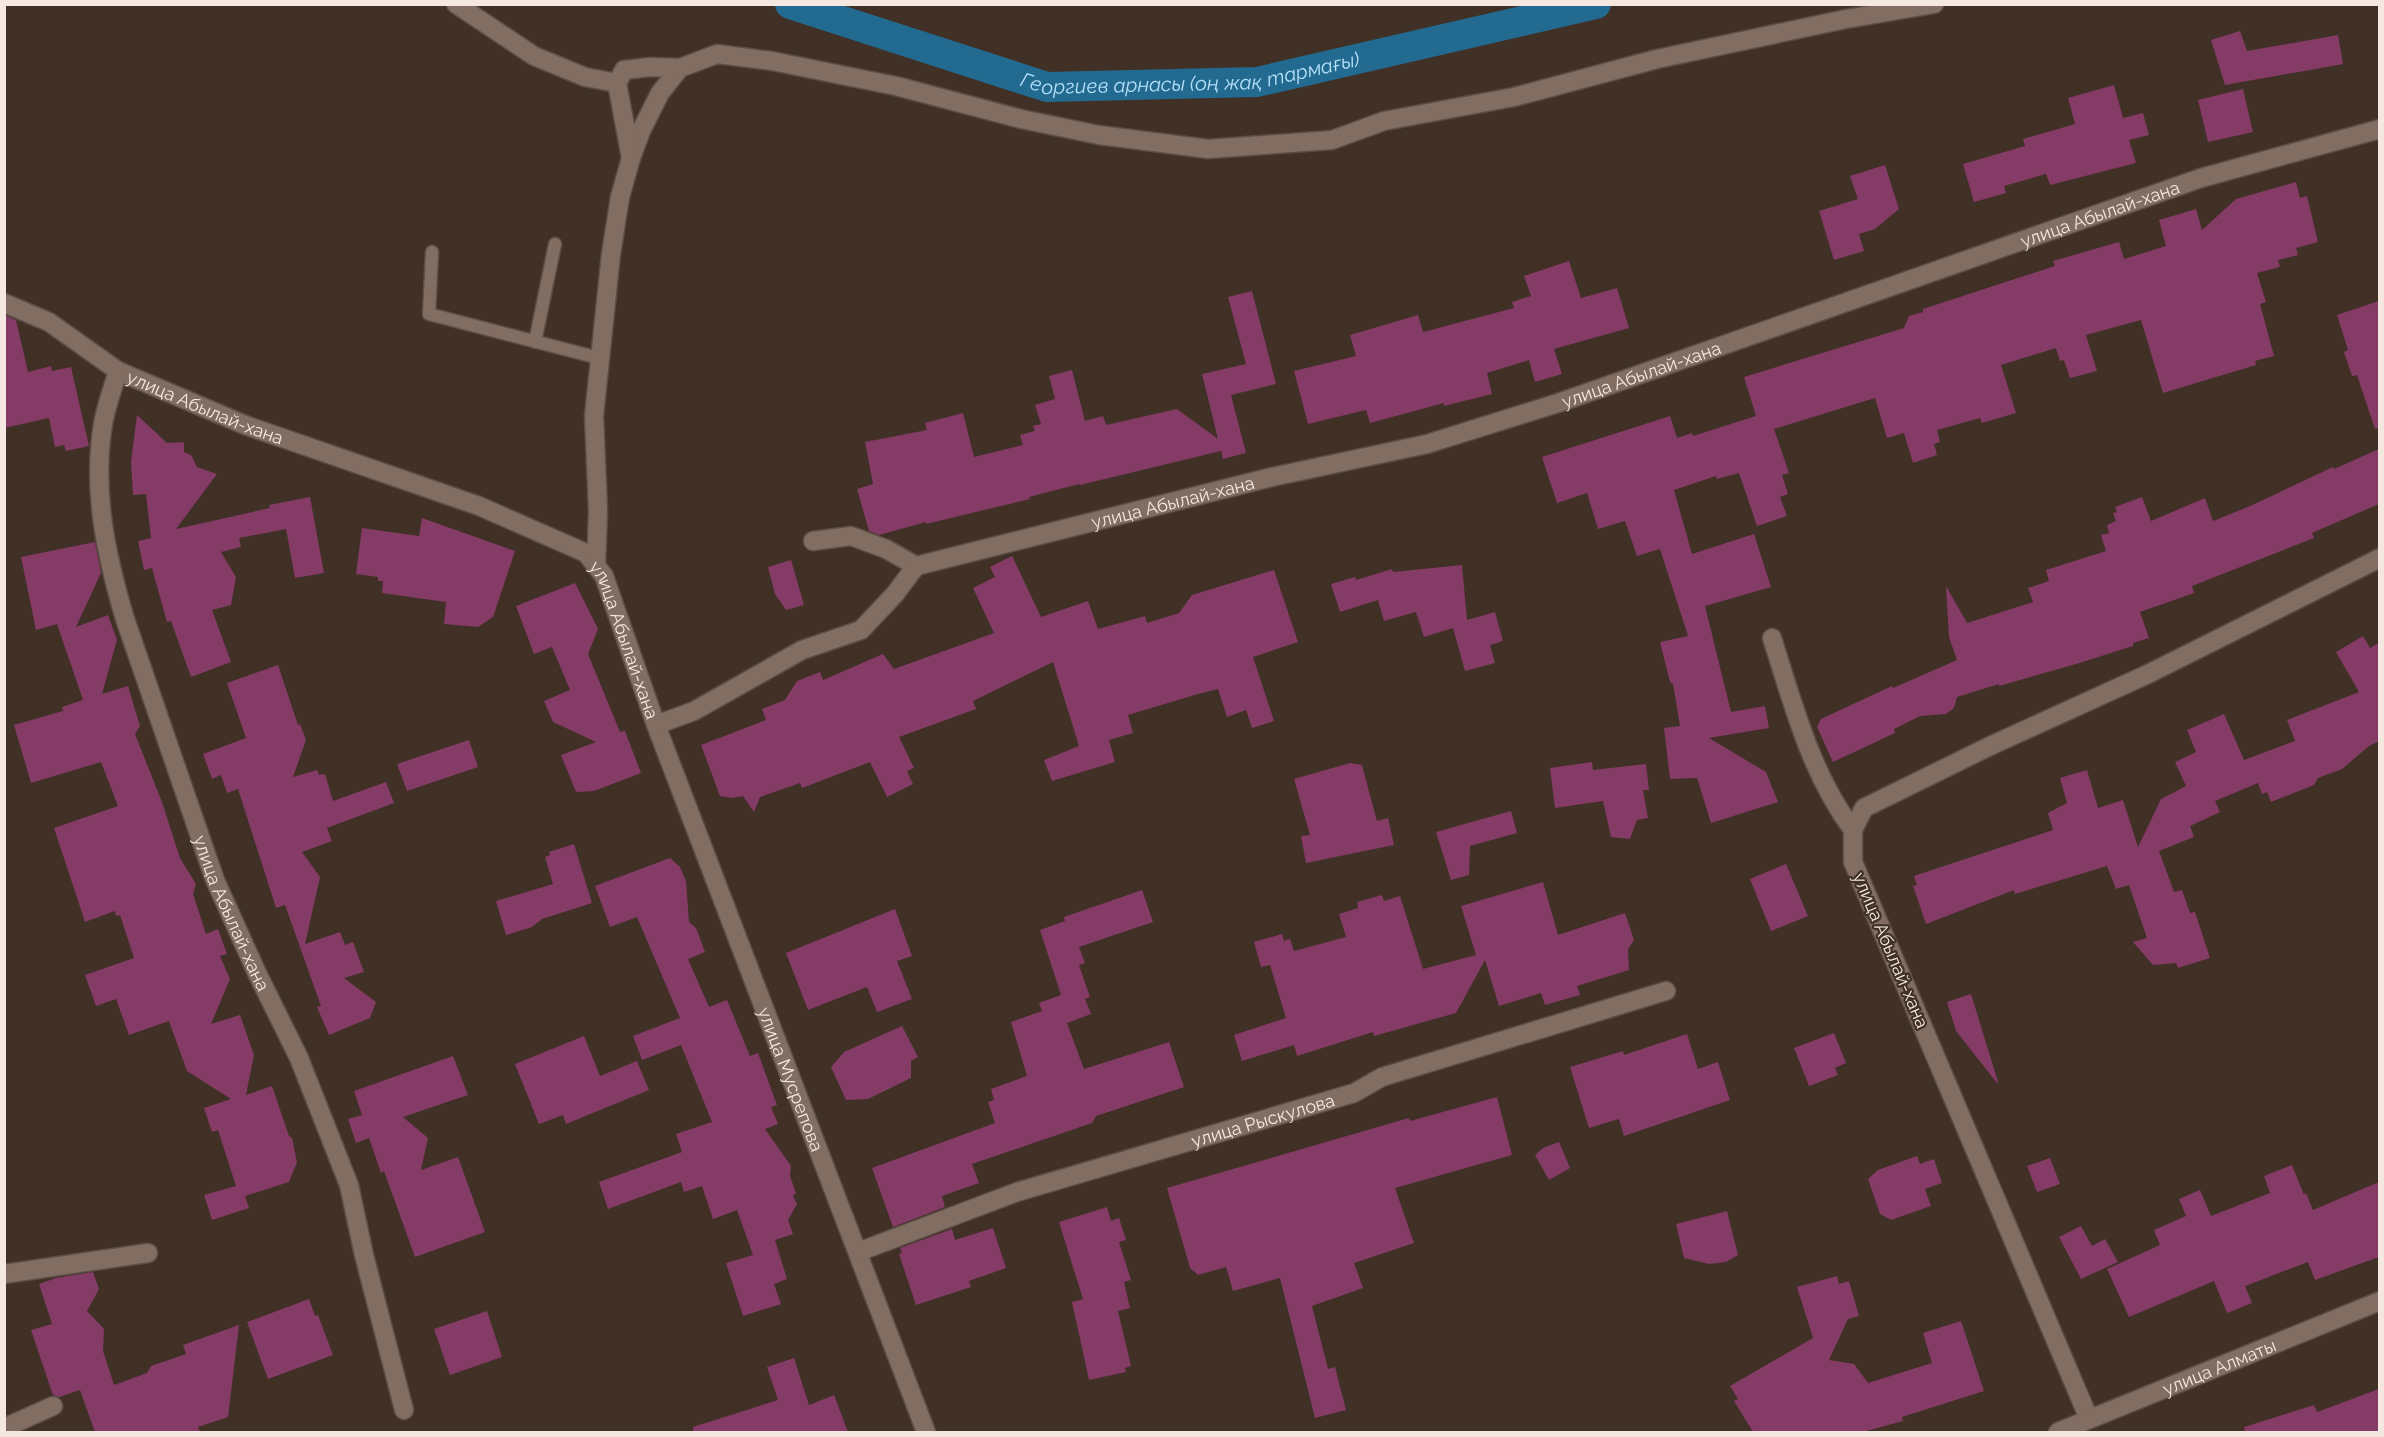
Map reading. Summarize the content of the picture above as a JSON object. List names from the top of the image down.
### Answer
{
  "streets": {
    "street": [
      "улица Абылай-хана",
      "улица Мусрепова",
      "улица Рыскулова",
      "улица Алматы"
    ]
  },
  "crossings": [
    ["улица Абылай-хана", "улица Мусрепова"],
    ["улица Абылай-хана", "улица Алматы"],
    ["улица Мусрепова", "улица Рыскулова"]
  ],
  "water": ["Георгиев арнасы (оң жақ тармағы)"]
}
